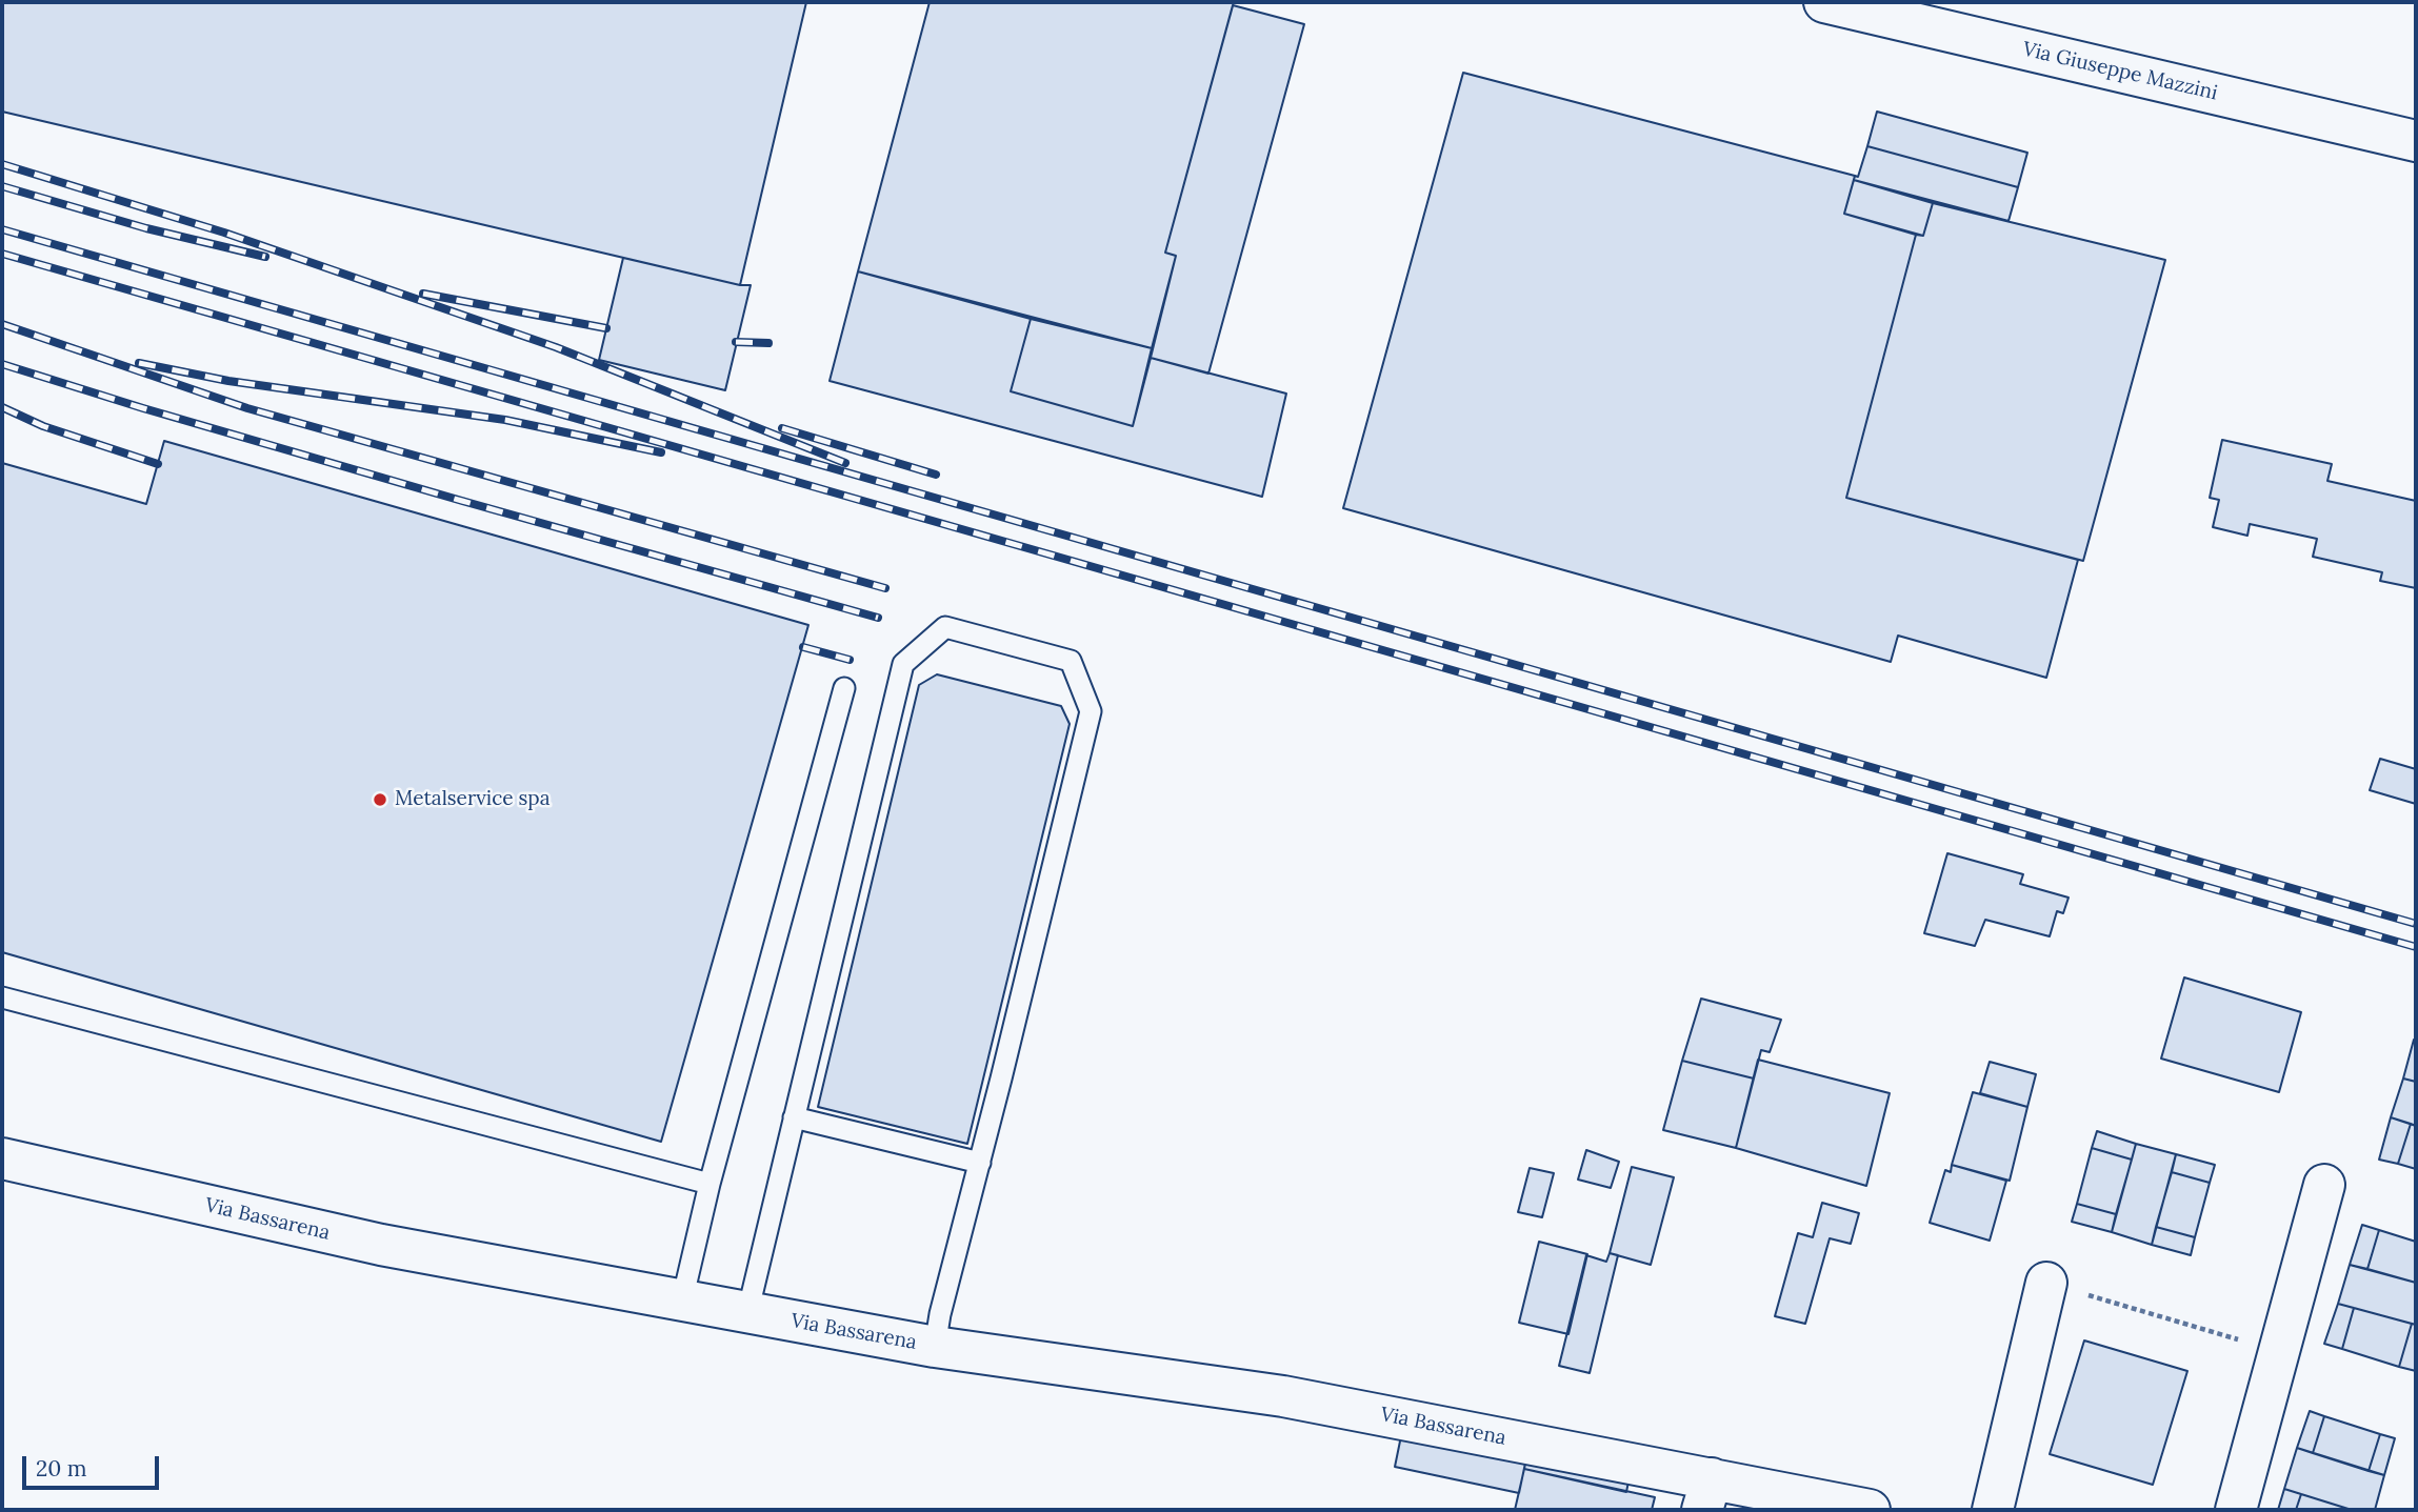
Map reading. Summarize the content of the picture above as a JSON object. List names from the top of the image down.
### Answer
{
  "streets": {
    "street": ["Via Giuseppe Mazzini", "Via Bassarena"]
  },
  "places": ["Metalservice spa"],
  "scale_bar": "20 m"
}
